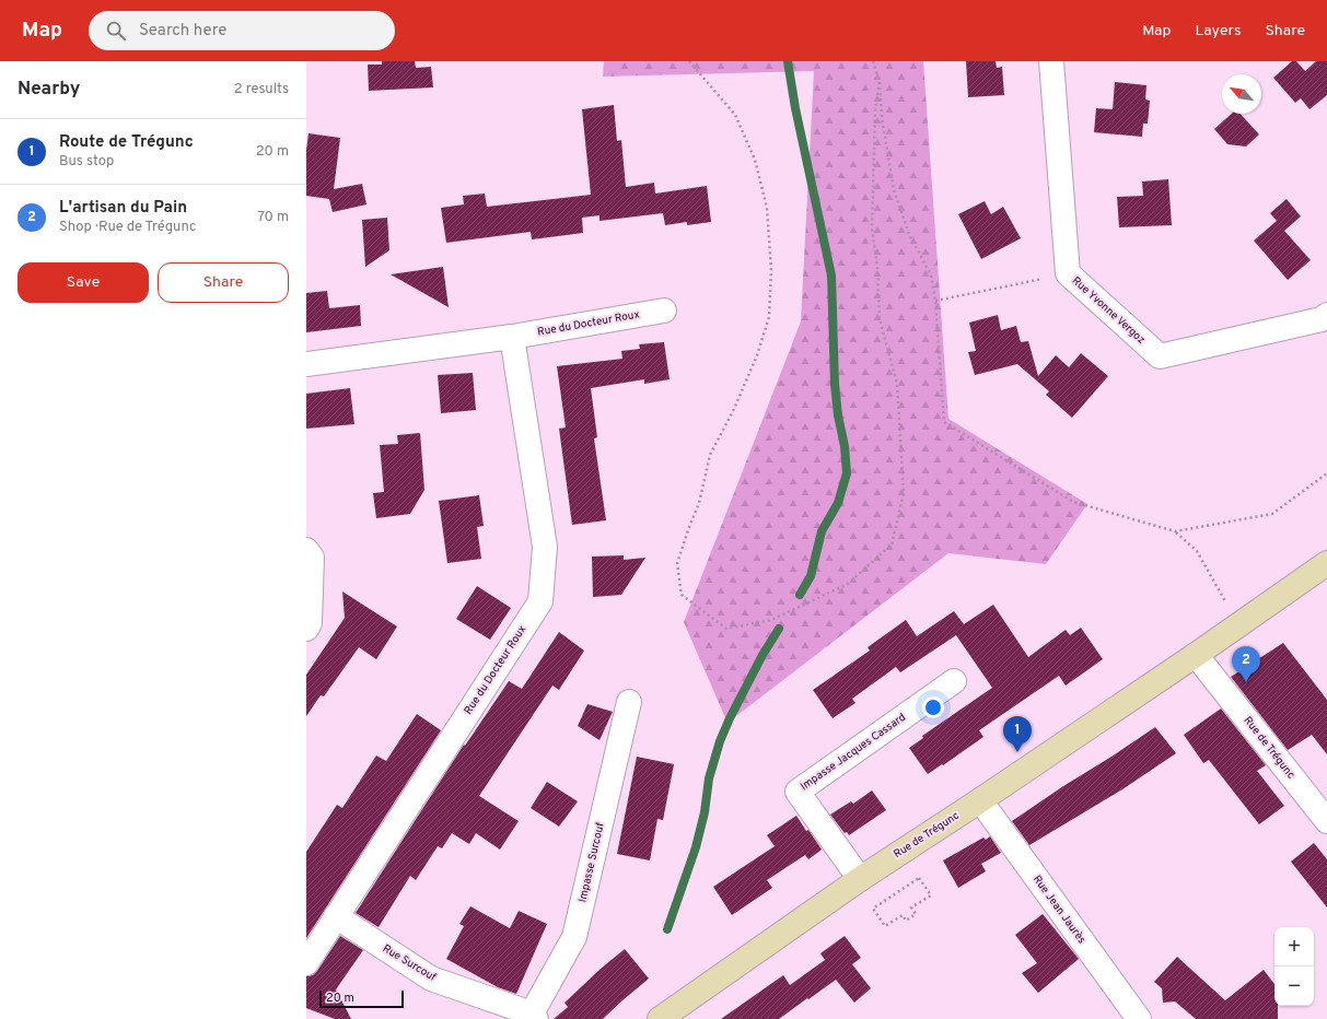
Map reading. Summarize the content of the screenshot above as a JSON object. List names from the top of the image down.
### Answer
{
  "streets": {
    "main road": ["Rue de Trégunc"],
    "street": [
      "Rue Yvonne Vergoz",
      "Rue du Docteur Roux",
      "Impasse Jacques Cassard",
      "Impasse Surcouf",
      "Rue Jean Jaurès",
      "Rue Surcouf"
    ]
  },
  "crossings": [
    ["Rue du Docteur Roux", "Rue Surcouf"],
    ["Rue de Trégunc", "Impasse Jacques Cassard"],
    ["Rue de Trégunc", "Rue Jean Jaurès"],
    ["Impasse Surcouf", "Rue Surcouf"]
  ],
  "scale_bar": "20 m",
  "north": "top left",
  "page": {
    "header": "Map",
    "search": "Search here",
    "nav": ["Map", "Layers", "Share"],
    "heading": ["Nearby", "2 results"],
    "list": [
      {
        "mark": "1",
        "name": "Route de Trégunc",
        "note": "Bus stop",
        "value": "20 m"
      },
      {
        "mark": "2",
        "name": "L'artisan du Pain",
        "note": "Shop · Rue de Trégunc",
        "value": "70 m"
      }
    ],
    "buttons": ["Save", "Share"],
    "pins": ["2", "1"],
    "map_buttons": ["+", "−"],
    "scale": "20 m"
  }
}
